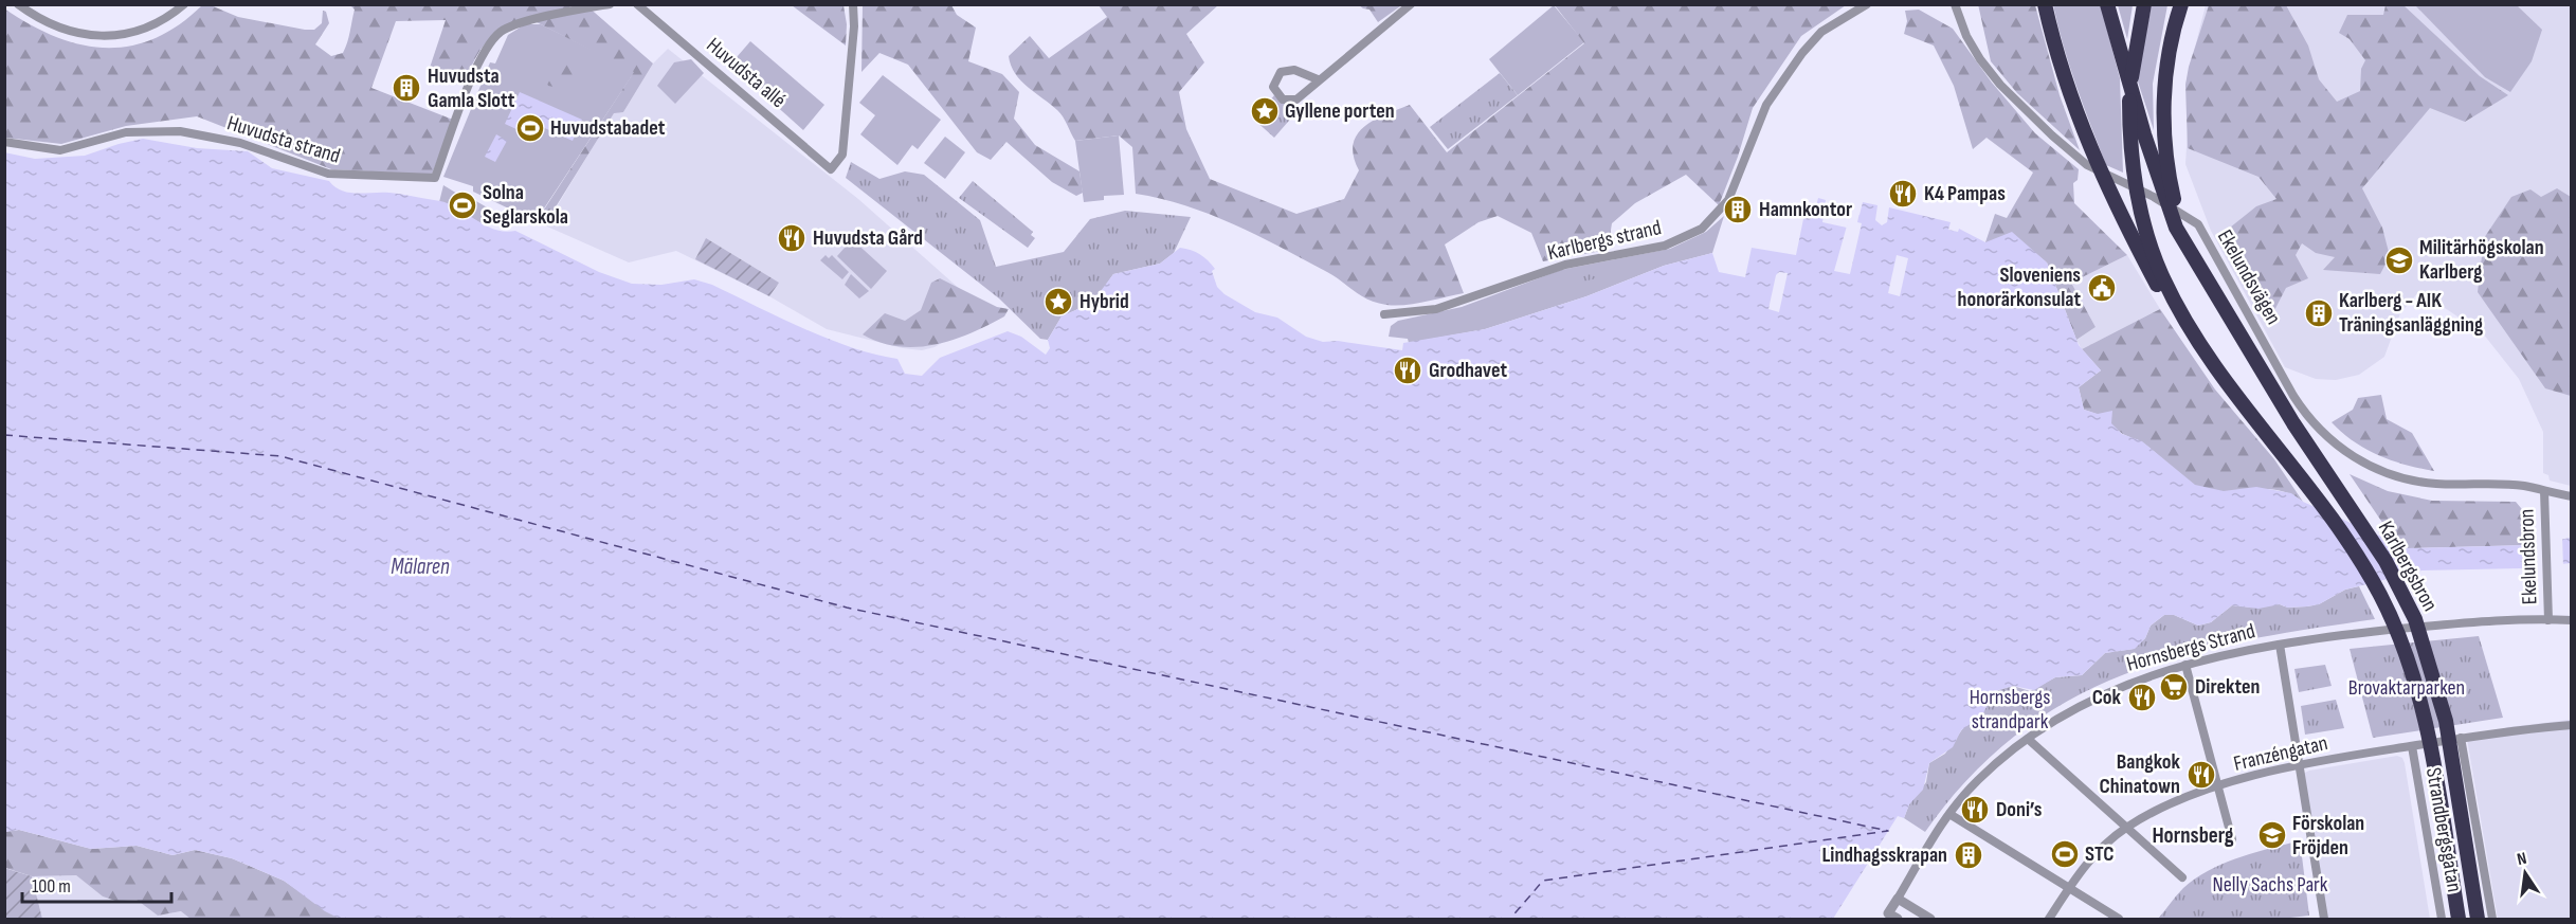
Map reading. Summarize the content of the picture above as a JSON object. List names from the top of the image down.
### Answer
{
  "streets": {
    "highway": ["Karlbergsbron"],
    "street": [
      "Huvudsta allé",
      "Huvudsta strand",
      "Karlbergs strand",
      "Ekelundsvägen",
      "Ekelundsbron",
      "Hornsbergs Strand",
      "Franzéngatan",
      "Strandbergsgatan"
    ]
  },
  "crossings": [
    ["Ekelundsvägen", "Ekelundsbron"],
    ["Ekelundsbron", "Hornsbergs Strand"],
    ["Franzéngatan", "Strandbergsgatan"]
  ],
  "districts": ["Hornsberg"],
  "water": ["Mälaren"],
  "parks": ["Brovaktarparken", "Hornsbergs strandpark", "Nelly Sachs Park"],
  "places": {
    "building": [
      "Huvudsta Gamla Slott",
      "Hamnkontor",
      "Karlberg - AIK Träningsanläggning",
      "Lindhagsskrapan"
    ],
    "place": ["Gyllene porten", "Hybrid"],
    "sports": ["Huvudstabadet", "Solna Seglarskola", "STC"],
    "restaurant": [
      "K4 Pampas",
      "Huvudsta Gård",
      "Grodhavet",
      "Cok",
      "Bangkok Chinatown",
      "Doni’s"
    ],
    "school or university": ["Militärhögskolan Karlberg", "Förskolan Fröjden"],
    "public building": ["Sloveniens honorärkonsulat"],
    "supermarket": ["Direkten"]
  },
  "scale_bar": "100 m",
  "north": "top"
}
